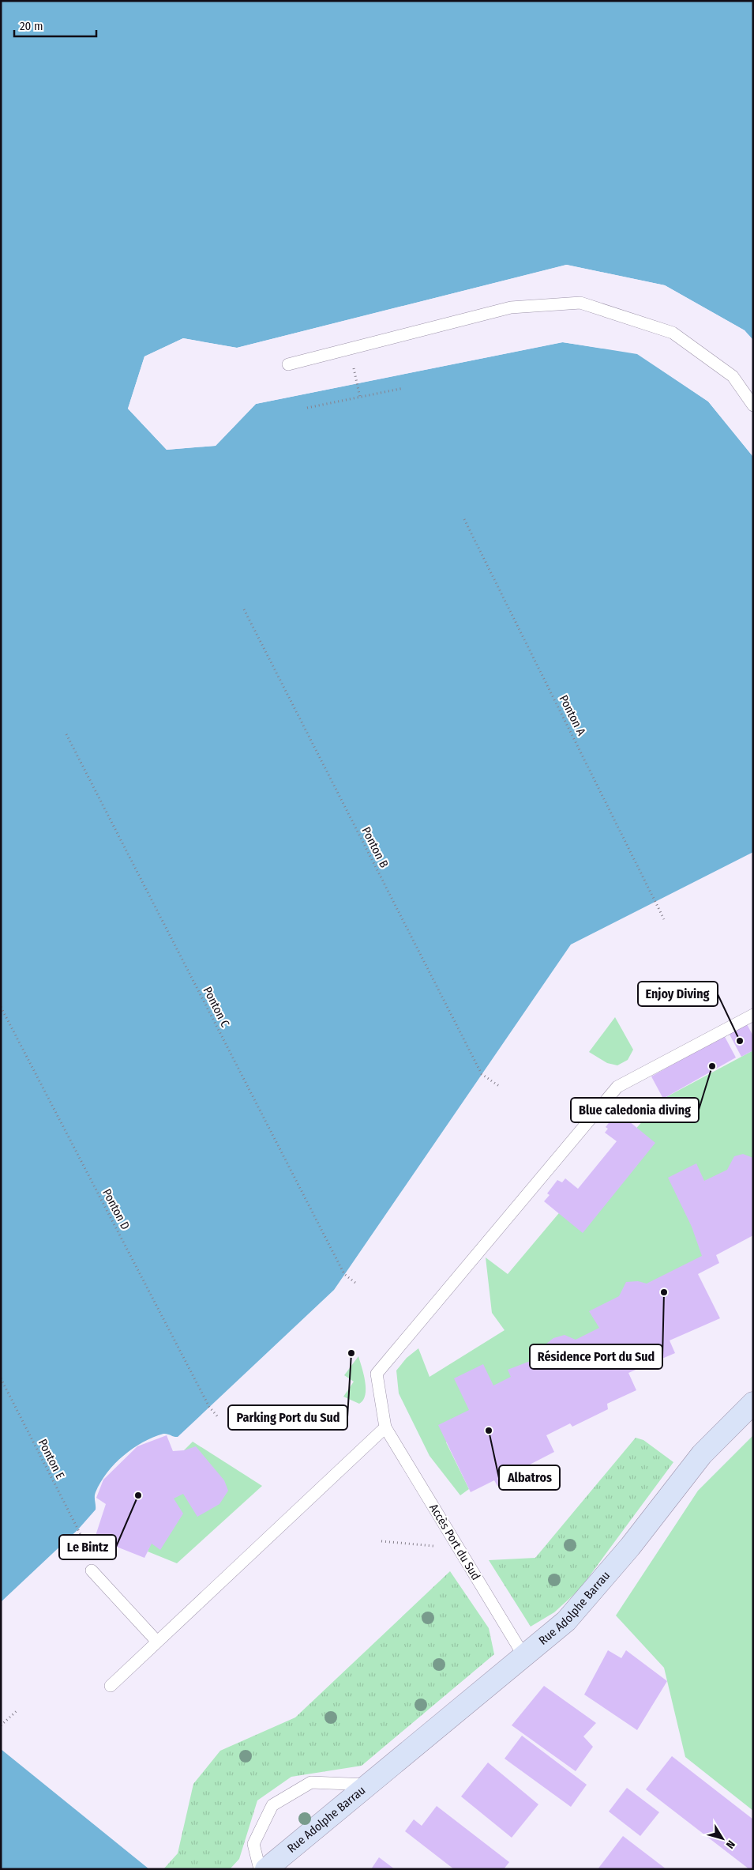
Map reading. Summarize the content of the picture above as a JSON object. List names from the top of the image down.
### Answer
{
  "streets": {
    "street": ["Rue Adolphe Barrau"],
    "lane": ["Accès Port du Sud"],
    "path": [
      "Ponton A",
      "Ponton B",
      "Ponton C",
      "Ponton D",
      "Ponton E"
    ]
  },
  "crossings": [
    ["Accès Port du Sud", "Rue Adolphe Barrau"]
  ],
  "places": [
    "Enjoy Diving",
    "Blue caledonia diving",
    "Résidence Port du Sud",
    "Parking Port du Sud",
    "Albatros",
    "Le Bintz"
  ],
  "scale_bar": "20 m",
  "north": "bottom right"
}
